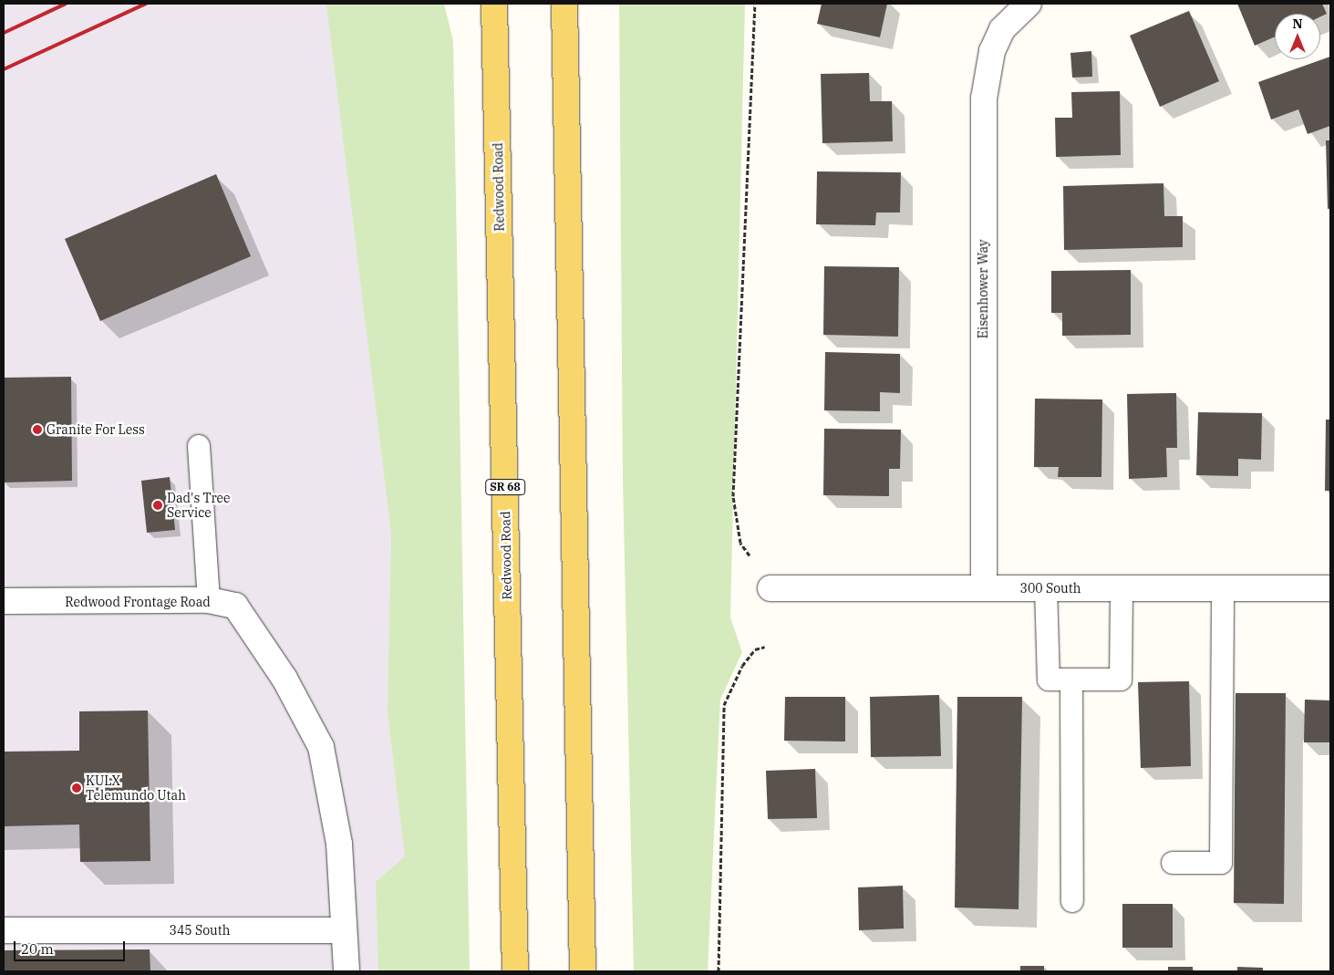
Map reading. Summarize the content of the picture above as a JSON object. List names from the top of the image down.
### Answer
{
  "streets": {
    "main road": ["Redwood Road", "SR 68"],
    "street": [
      "Eisenhower Way",
      "300 South",
      "Redwood Frontage Road",
      "345 South"
    ]
  },
  "crossings": [
    ["Eisenhower Way", "300 South"],
    ["Redwood Frontage Road", "345 South"]
  ],
  "places": ["Granite For Less", "Dad's Tree Service", "KULX Telemundo Utah"],
  "scale_bar": "20 m",
  "north": "top"
}
